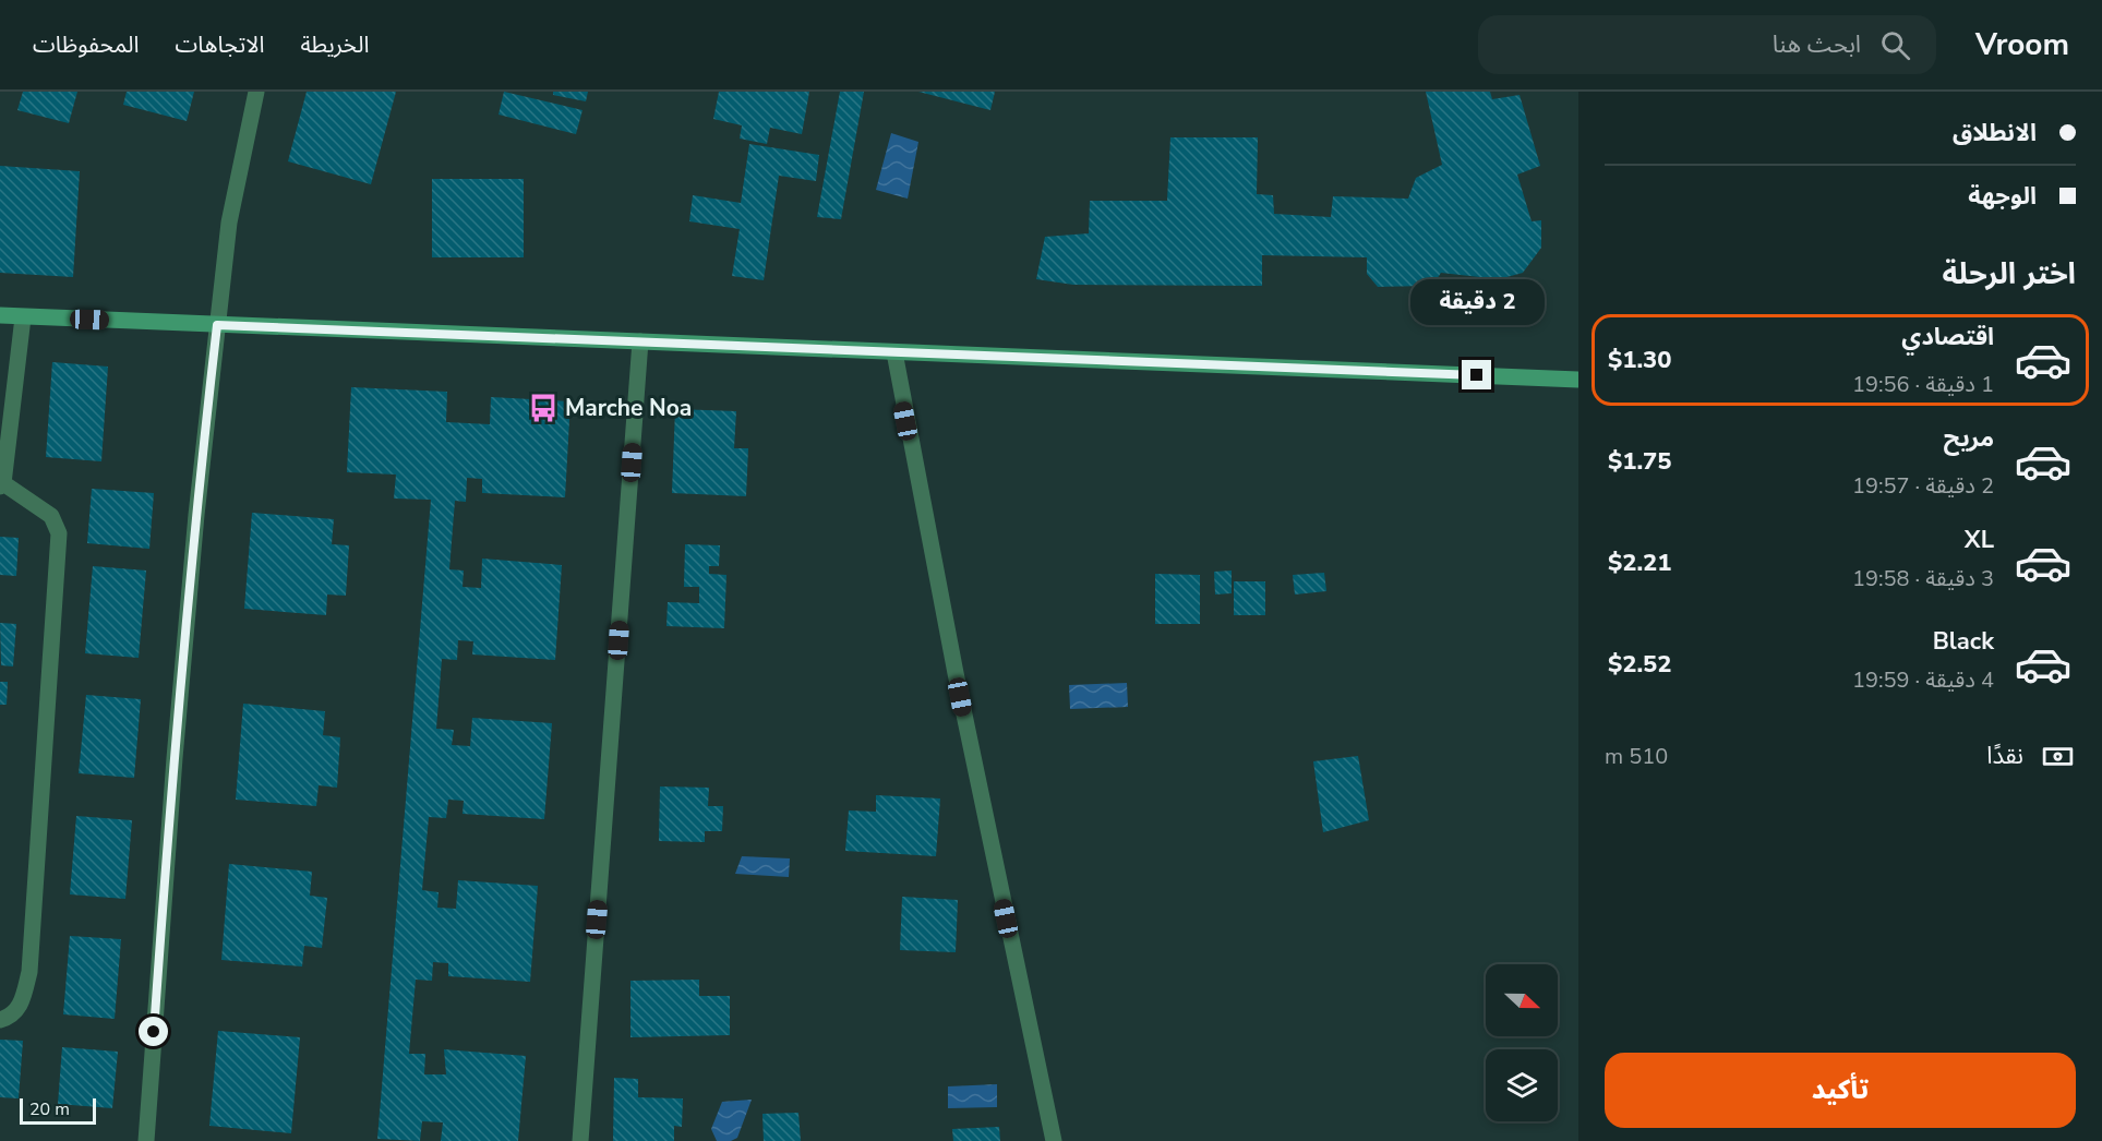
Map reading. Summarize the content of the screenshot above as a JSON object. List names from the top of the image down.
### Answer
{
  "places": {
    "bus stop": ["Marche Noa"]
  },
  "scale_bar": "20 m",
  "north": "right",
  "page": {
    "header": "Vroom",
    "search": "ابحث هنا",
    "nav": ["الخريطة", "الاتجاهات", "المحفوظات"],
    "banner": ["الانطلاق", "الوجهة"],
    "heading": "اختر الرحلة",
    "bubble": "2 دقيقة",
    "list": [
      {
        "name": "اقتصادي",
        "note": "1 دقيقة · 19:56",
        "value": "$1.30"
      },
      {
        "name": "مريح",
        "note": "2 دقيقة · 19:57",
        "value": "$1.75"
      },
      {
        "name": "XL",
        "note": "3 دقيقة · 19:58",
        "value": "$2.21"
      },
      {
        "name": "Black",
        "note": "4 دقيقة · 19:59",
        "value": "$2.52"
      }
    ],
    "pay": ["نقدًا", "510 m"],
    "buttons": "تأكيد",
    "scale": "20 m"
  }
}
